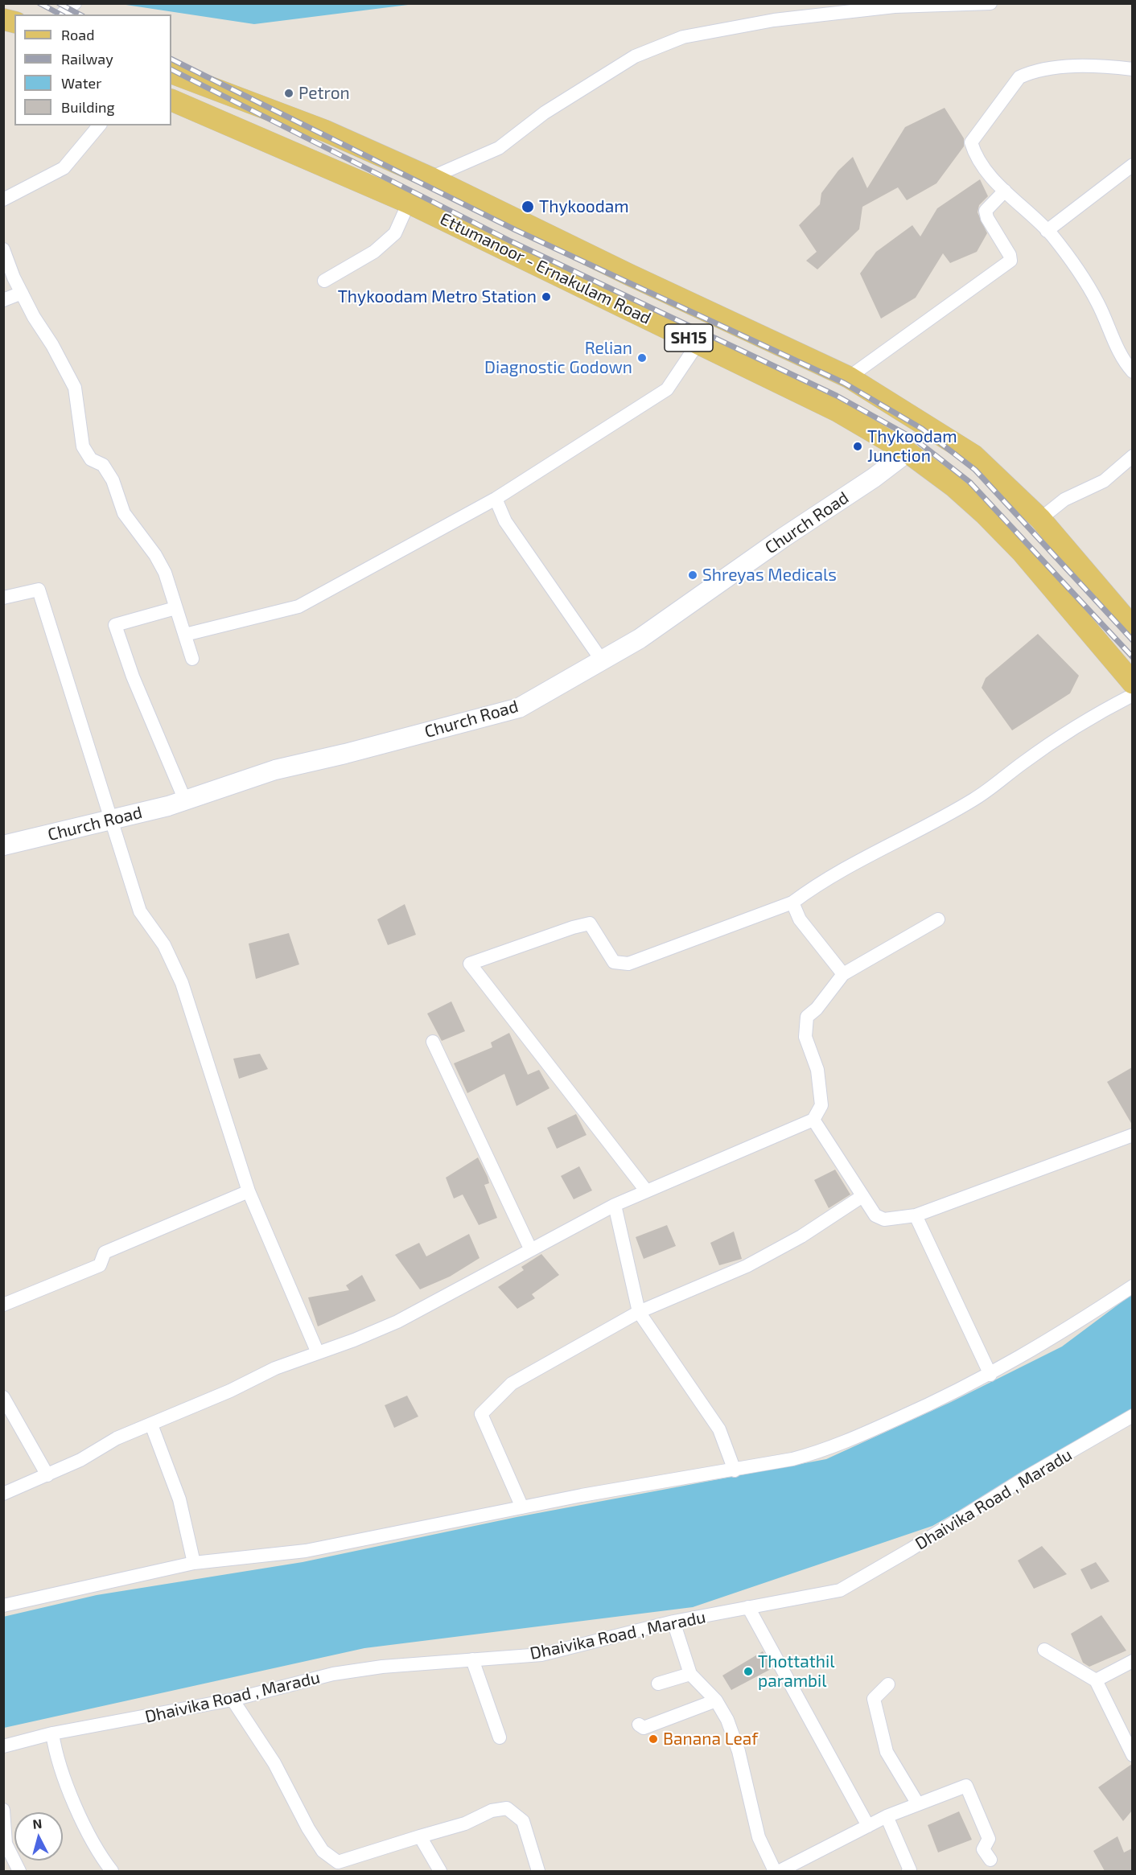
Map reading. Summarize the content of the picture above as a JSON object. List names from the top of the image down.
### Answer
{
  "streets": {
    "main road": ["Ettumanoor - Ernakulam Road", "SH15"],
    "street": ["Church Road", "Dhaivika Road , Maradu"]
  },
  "crossings": [
    ["Ettumanoor - Ernakulam Road", "Church Road"]
  ],
  "places": [
    "Petron",
    "Thykoodam",
    "Thykoodam Metro Station",
    "Relian Diagnostic Godown",
    "Thykoodam Junction",
    "Shreyas Medicals",
    "Thottathil parambil",
    "Banana Leaf"
  ],
  "legend": [
    "Road",
    "Railway",
    "Water",
    "Building"
  ],
  "north": "top"
}
